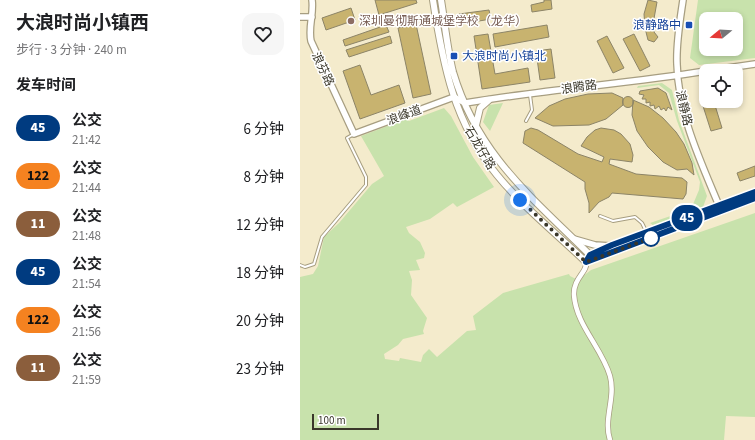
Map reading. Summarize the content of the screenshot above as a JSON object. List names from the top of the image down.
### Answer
{
  "streets": {
    "main road": ["石龙仔路"],
    "street": [
      "浪芬路",
      "浪腾路",
      "浪静路",
      "浪峰道"
    ]
  },
  "crossings": [
    ["浪芬路", "浪峰道"],
    ["浪腾路", "浪静路"],
    ["浪腾路", "石龙仔路"],
    ["浪峰道", "石龙仔路"]
  ],
  "places": {
    "other": ["深圳曼彻斯通城堡学校（龙华）"],
    "transit": ["浪静路中", "大浪时尚小镇北"]
  },
  "lines": ["bus line 45"],
  "scale_bar": "100 m",
  "north": "left",
  "page": {
    "heading": [
      ["大浪时尚小镇西", "步行 · 3 分钟 · 240 m"],
      "发车时间"
    ],
    "on_map": "45",
    "list": [
      {
        "mark": "45",
        "name": "公交",
        "note": "21:42",
        "value": "6 分钟"
      },
      {
        "mark": "122",
        "name": "公交",
        "note": "21:44",
        "value": "8 分钟"
      },
      {
        "mark": "11",
        "name": "公交",
        "note": "21:48",
        "value": "12 分钟"
      },
      {
        "mark": "45",
        "name": "公交",
        "note": "21:54",
        "value": "18 分钟"
      },
      {
        "mark": "122",
        "name": "公交",
        "note": "21:56",
        "value": "20 分钟"
      },
      {
        "mark": "11",
        "name": "公交",
        "note": "21:59",
        "value": "23 分钟"
      }
    ],
    "scale": "100 m"
  }
}
